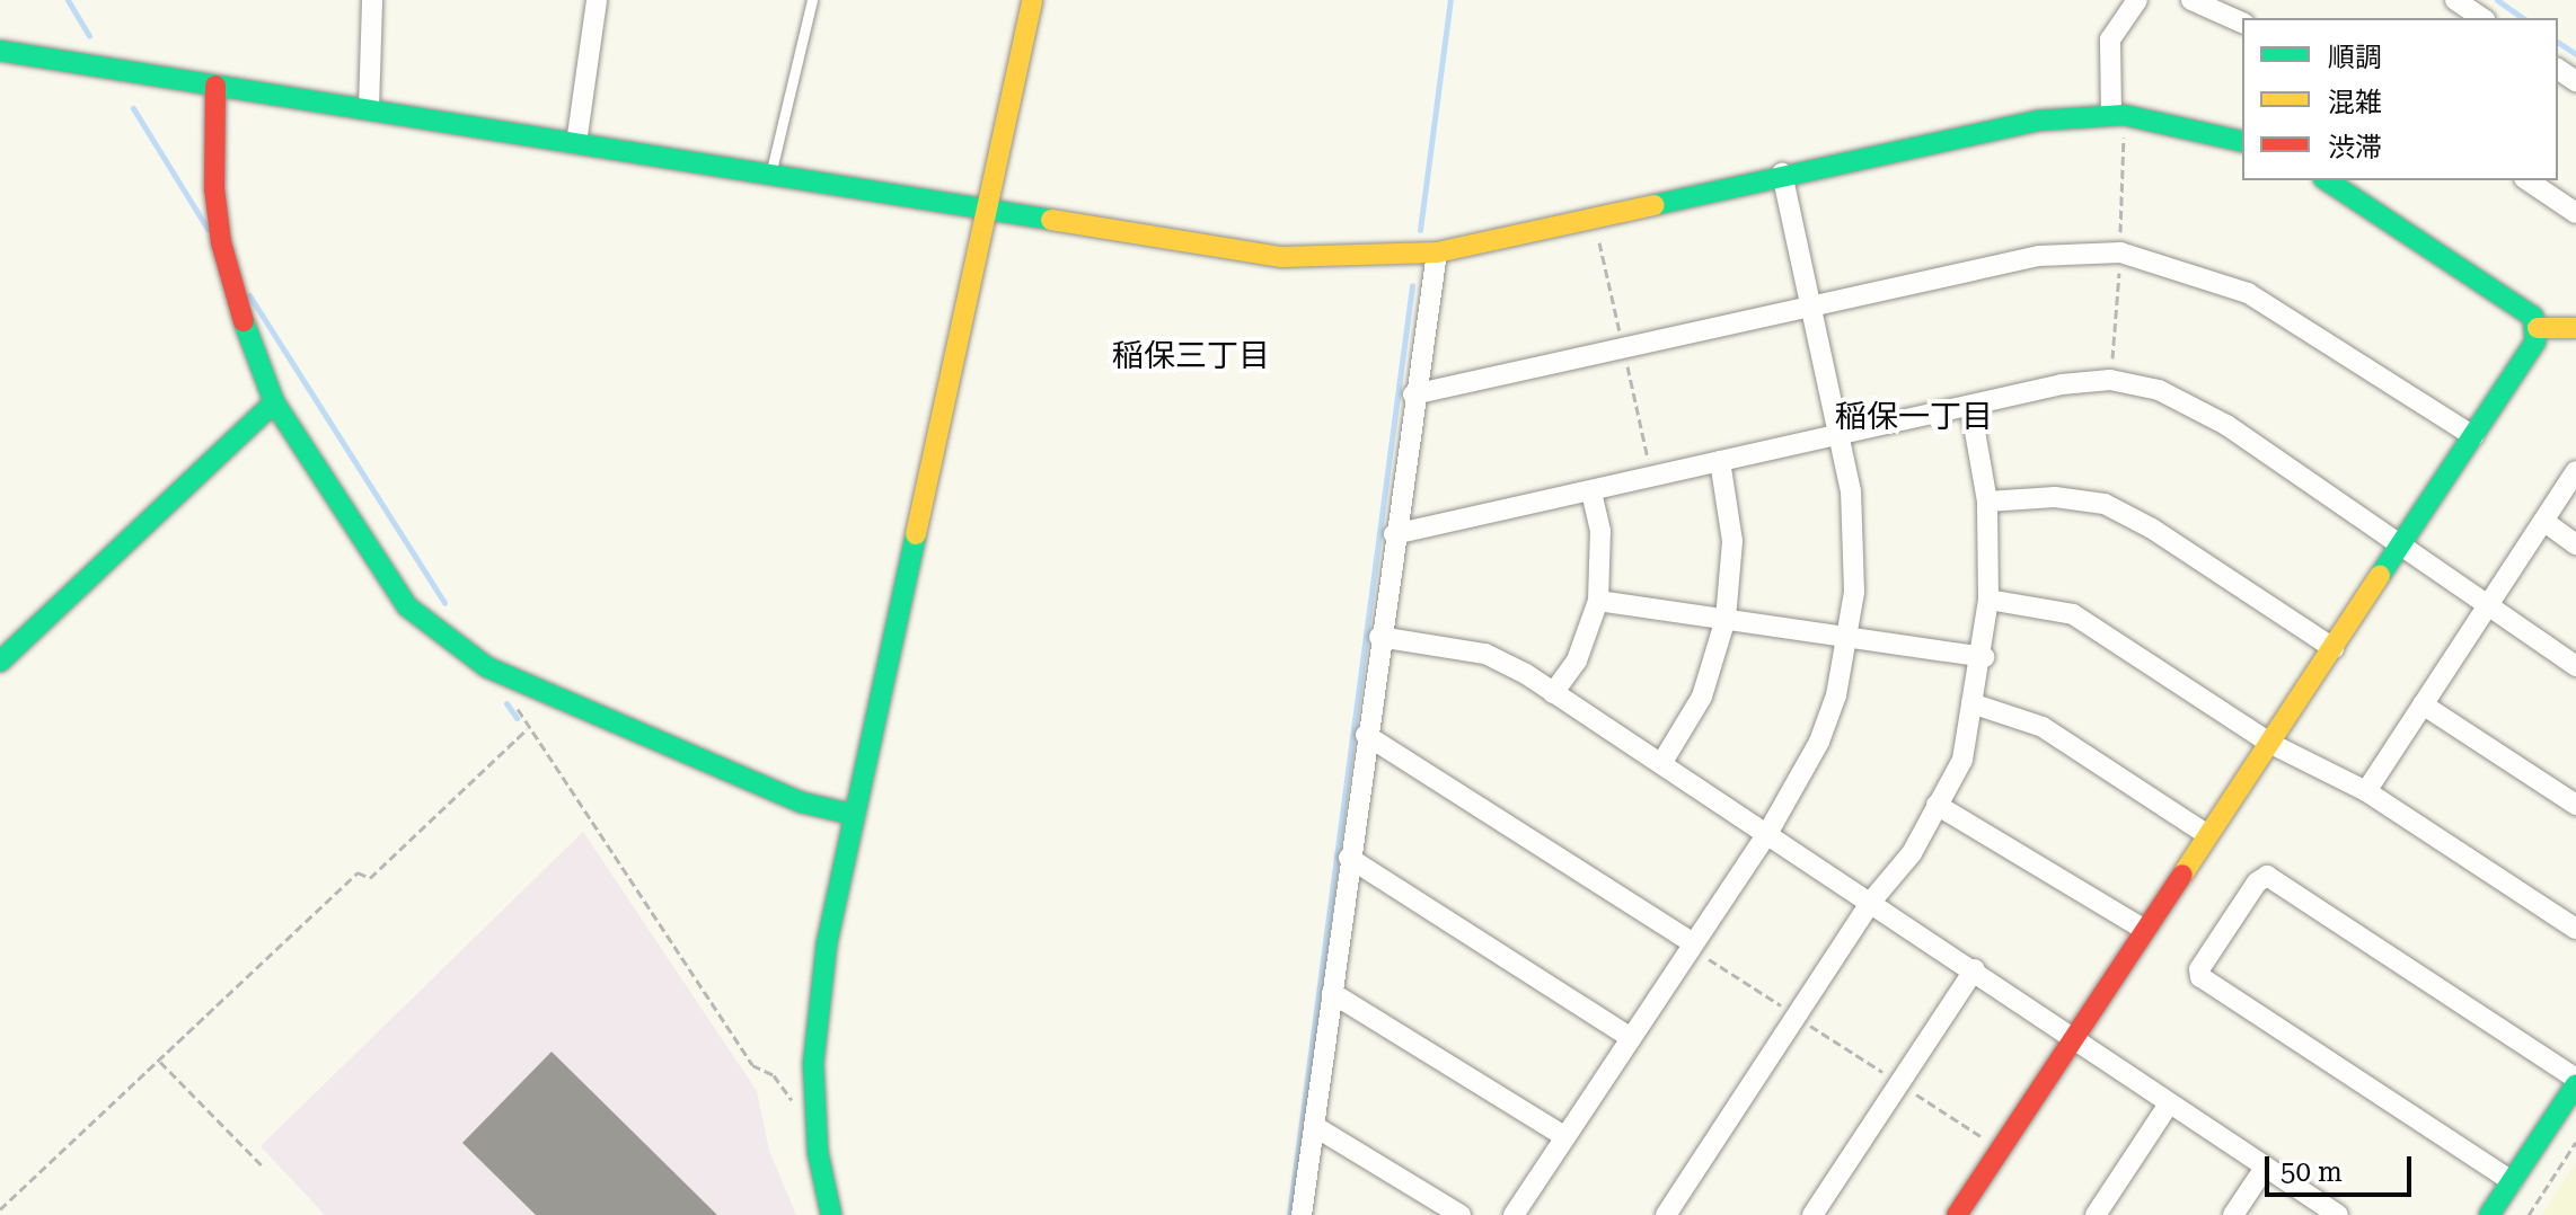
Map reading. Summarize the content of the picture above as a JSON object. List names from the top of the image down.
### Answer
{
  "districts": ["稲保三丁目", "稲保一丁目"],
  "legend": ["順調", "混雑", "渋滞"],
  "scale_bar": "50 m"
}
